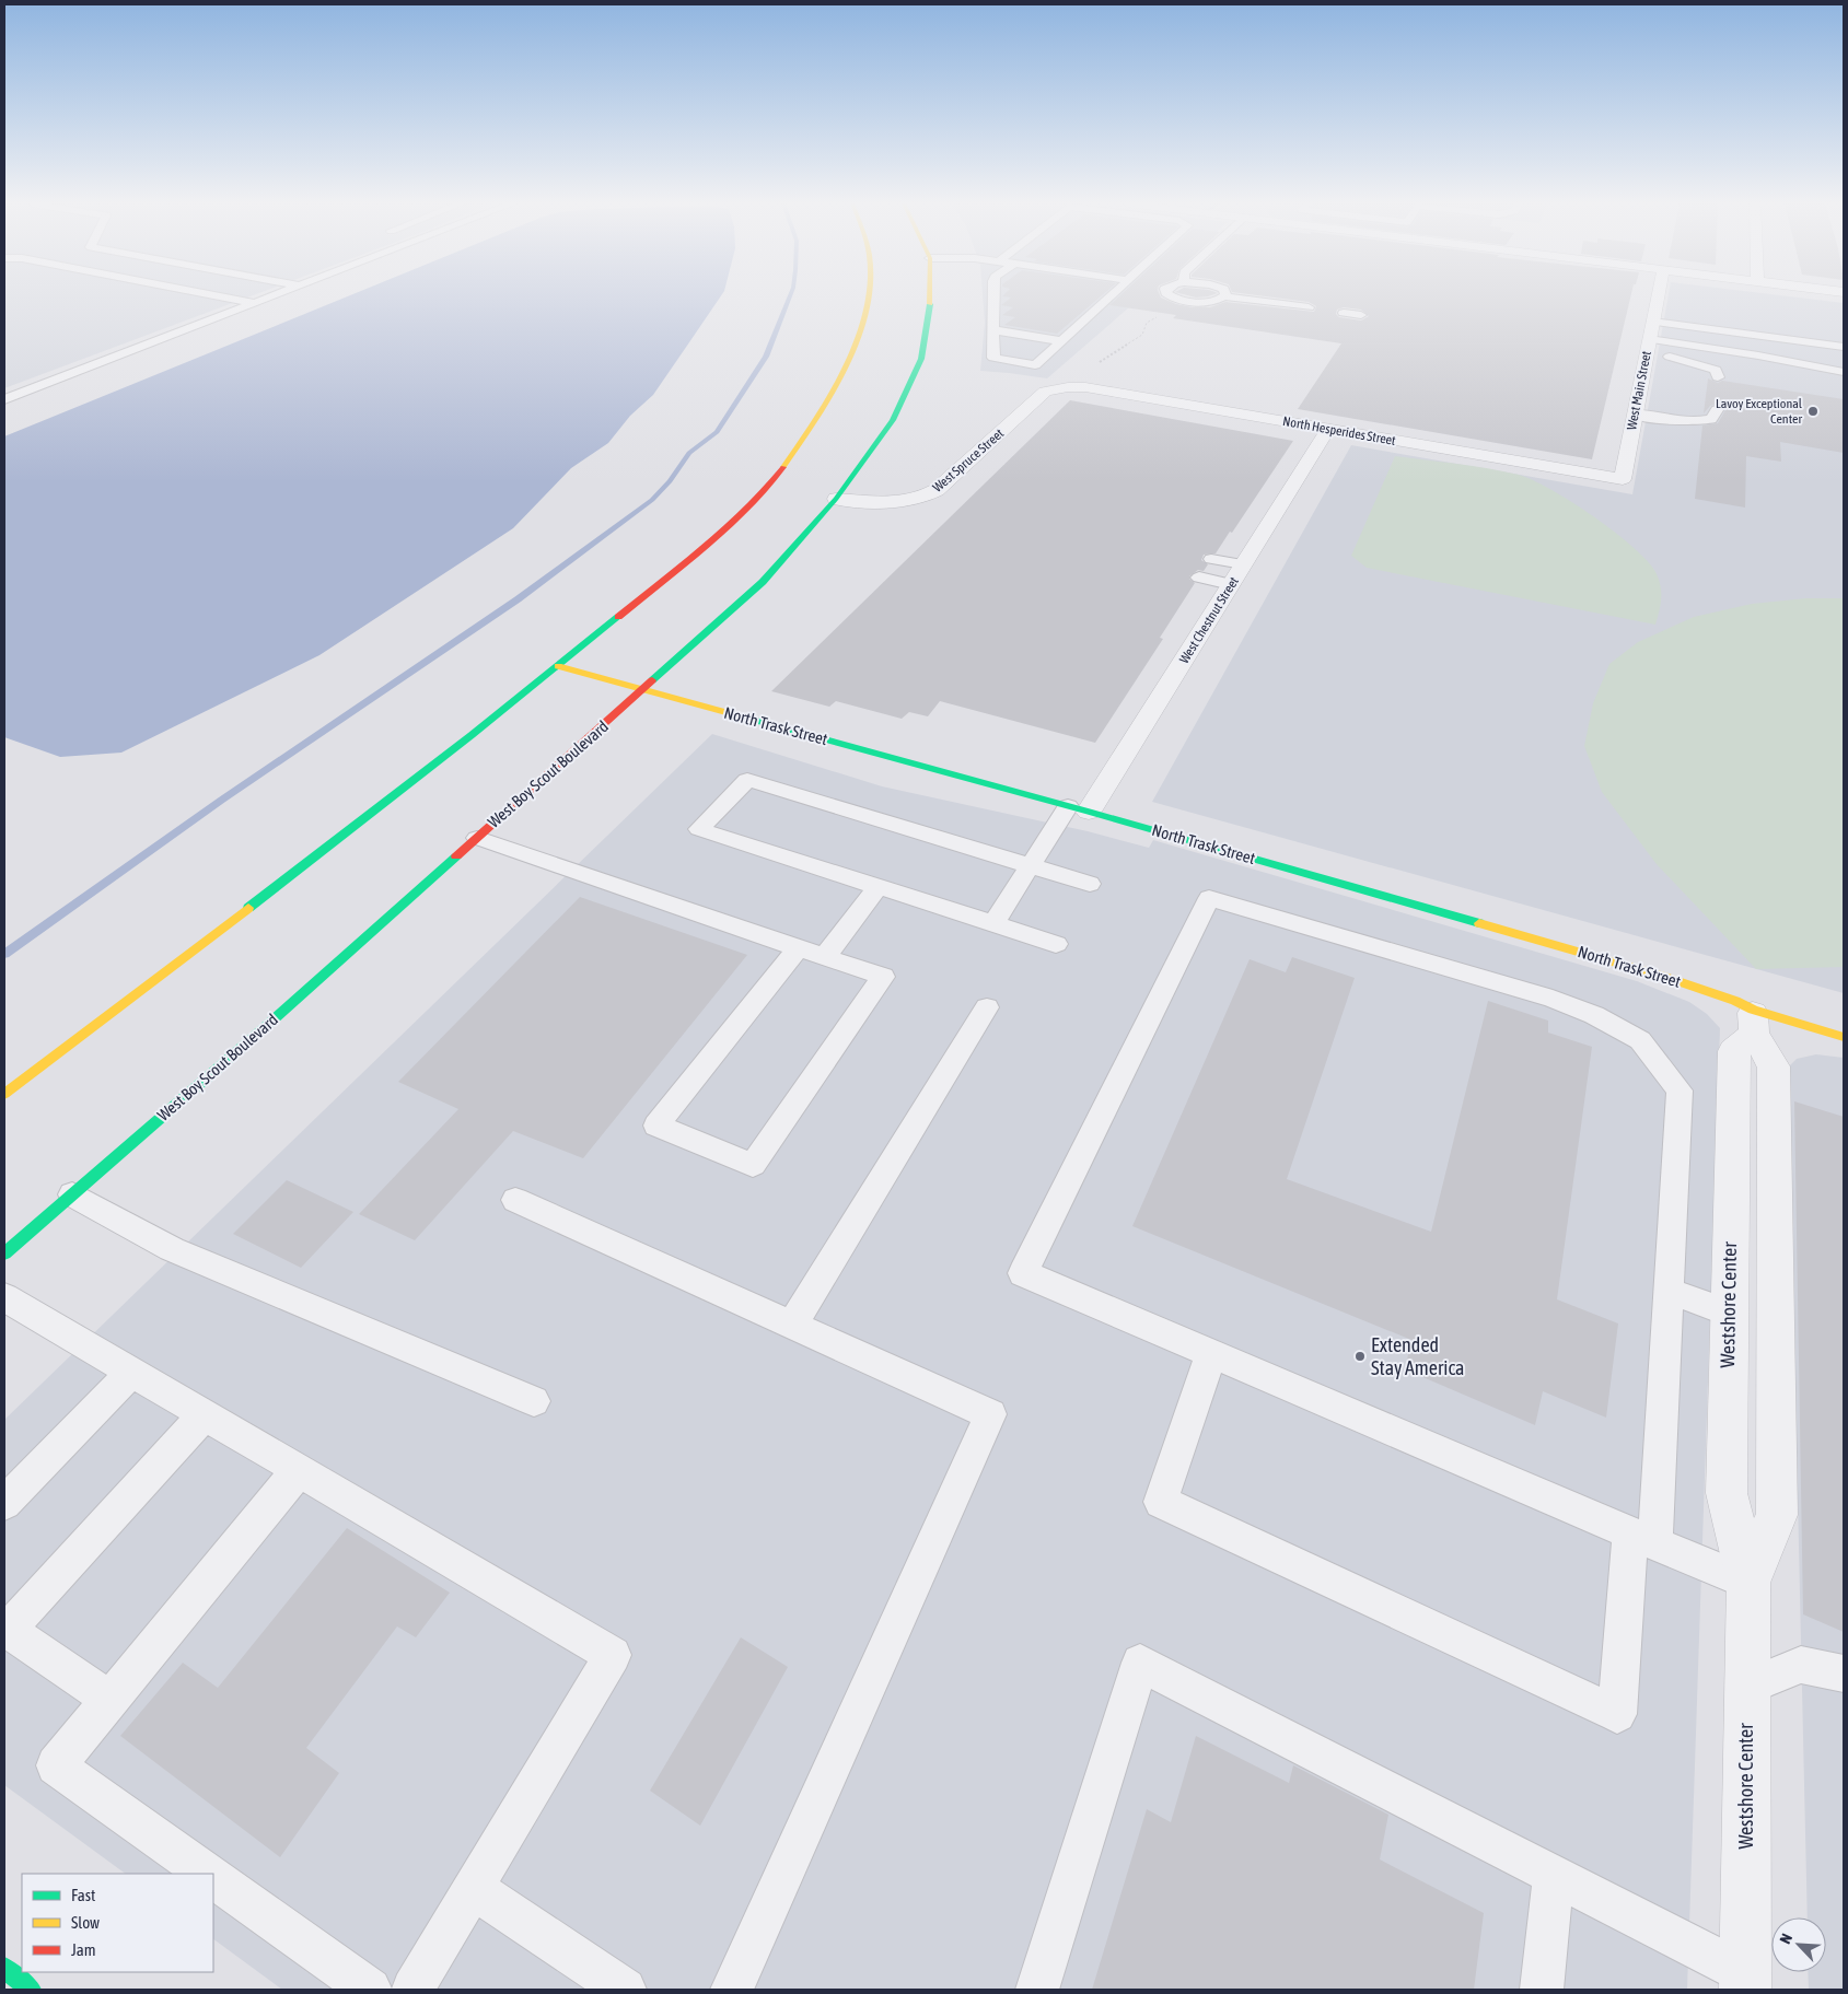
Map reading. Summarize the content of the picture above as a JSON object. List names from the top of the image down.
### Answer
{
  "streets": {
    "main road": ["North Trask Street", "West Boy Scout Boulevard"],
    "street": [
      "West Main Street",
      "North Hesperides Street",
      "West Spruce Street",
      "West Chestnut Street",
      "Westshore Center"
    ]
  },
  "crossings": [
    ["West Main Street", "North Hesperides Street"],
    ["North Hesperides Street", "West Spruce Street"],
    ["North Hesperides Street", "West Chestnut Street"],
    ["West Spruce Street", "West Boy Scout Boulevard"],
    ["West Chestnut Street", "North Trask Street"],
    ["North Trask Street", "West Boy Scout Boulevard"],
    ["North Trask Street", "Westshore Center"]
  ],
  "places": ["Lavoy Exceptional Center", "Extended Stay America"],
  "legend": ["Fast", "Slow", "Jam"],
  "north": "top left"
}
